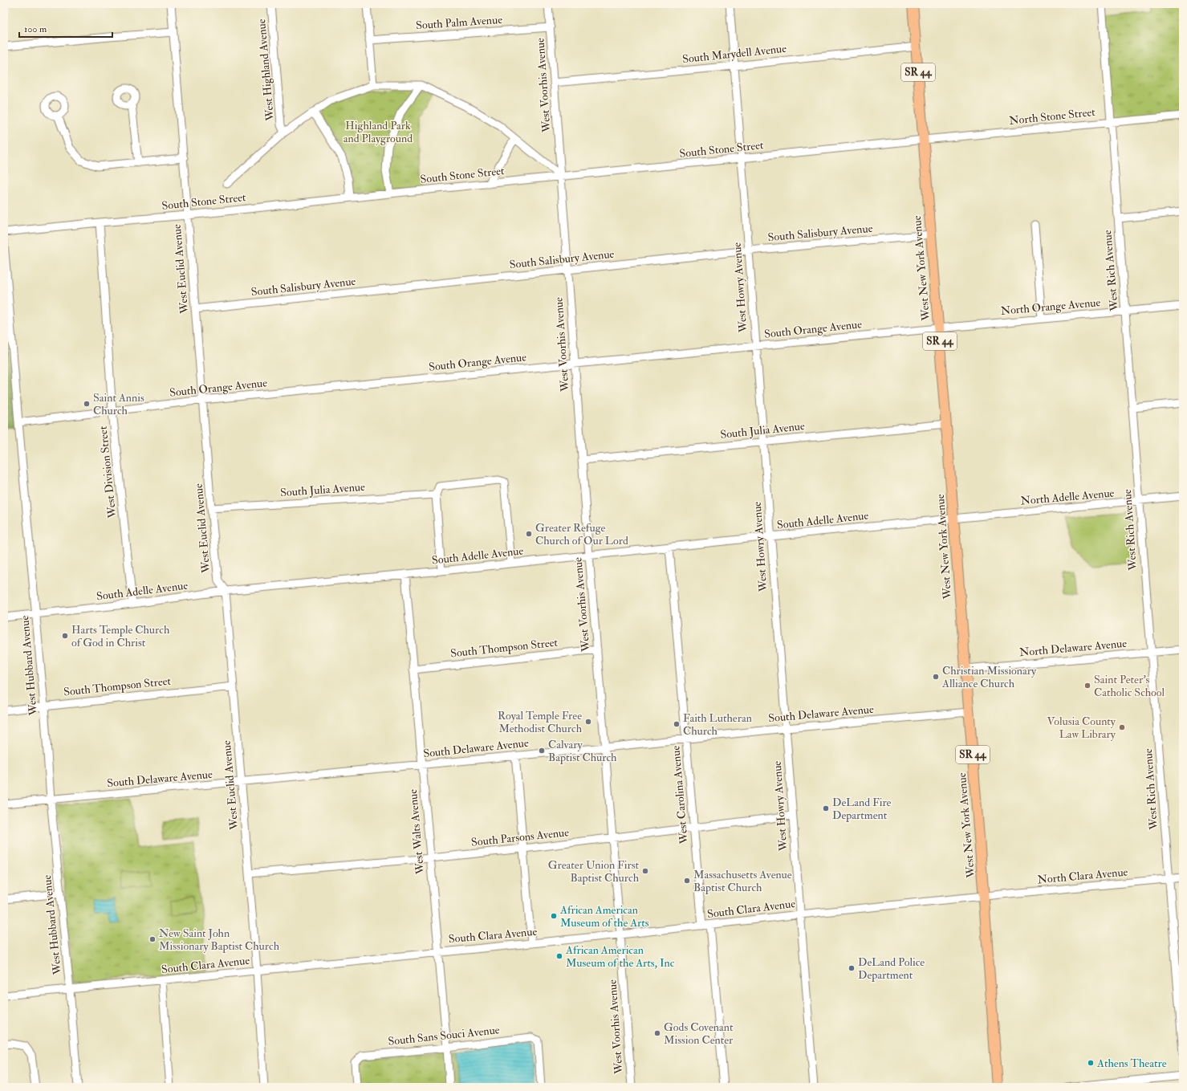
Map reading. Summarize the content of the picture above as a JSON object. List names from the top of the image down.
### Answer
{
  "streets": {
    "main road": ["SR 44", "West New York Avenue"],
    "street": [
      "South Palm Avenue",
      "South Marydell Avenue",
      "West Highland Avenue",
      "West Voorhis Avenue",
      "North Stone Street",
      "South Stone Street",
      "South Salisbury Avenue",
      "West Euclid Avenue",
      "West Rich Avenue",
      "West Howry Avenue",
      "North Orange Avenue",
      "South Orange Avenue",
      "South Julia Avenue",
      "West Division Street",
      "North Adelle Avenue",
      "South Adelle Avenue",
      "South Thompson Street",
      "North Delaware Avenue",
      "West Hubbard Avenue",
      "South Delaware Avenue",
      "West Carolina Avenue",
      "West Walts Avenue",
      "South Parsons Avenue",
      "North Clara Avenue",
      "South Clara Avenue",
      "South Sans Souci Avenue"
    ]
  },
  "crossings": [
    ["South Palm Avenue", "West Voorhis Avenue"],
    ["South Marydell Avenue", "West Voorhis Avenue"],
    ["South Marydell Avenue", "West New York Avenue"],
    ["South Marydell Avenue", "West Howry Avenue"],
    ["West Voorhis Avenue", "South Stone Street"],
    ["West Voorhis Avenue", "South Salisbury Avenue"],
    ["West Voorhis Avenue", "South Orange Avenue"],
    ["West Voorhis Avenue", "South Julia Avenue"],
    ["West Voorhis Avenue", "South Adelle Avenue"],
    ["West Voorhis Avenue", "South Thompson Street"],
    ["West Voorhis Avenue", "South Delaware Avenue"],
    ["West Voorhis Avenue", "South Parsons Avenue"],
    ["West Voorhis Avenue", "South Clara Avenue"],
    ["North Stone Street", "South Stone Street"],
    ["North Stone Street", "West New York Avenue"],
    ["North Stone Street", "West Rich Avenue"],
    ["South Stone Street", "West New York Avenue"],
    ["South Stone Street", "West Euclid Avenue"],
    ["South Stone Street", "West Howry Avenue"],
    ["South Stone Street", "West Division Street"],
    ["South Salisbury Avenue", "West New York Avenue"],
    ["South Salisbury Avenue", "West Euclid Avenue"],
    ["South Salisbury Avenue", "West Howry Avenue"],
    ["West New York Avenue", "North Orange Avenue"],
    ["West New York Avenue", "South Orange Avenue"],
    ["West New York Avenue", "South Julia Avenue"],
    ["West New York Avenue", "North Adelle Avenue"],
    ["West New York Avenue", "South Adelle Avenue"],
    ["West New York Avenue", "North Delaware Avenue"],
    ["West New York Avenue", "South Delaware Avenue"],
    ["West New York Avenue", "North Clara Avenue"],
    ["West New York Avenue", "South Clara Avenue"],
    ["West Euclid Avenue", "South Orange Avenue"],
    ["West Euclid Avenue", "South Julia Avenue"],
    ["West Euclid Avenue", "South Adelle Avenue"],
    ["West Euclid Avenue", "South Thompson Street"],
    ["West Euclid Avenue", "South Delaware Avenue"],
    ["West Euclid Avenue", "South Parsons Avenue"],
    ["West Euclid Avenue", "South Clara Avenue"],
    ["West Rich Avenue", "North Orange Avenue"],
    ["West Rich Avenue", "North Adelle Avenue"],
    ["West Rich Avenue", "North Delaware Avenue"],
    ["West Rich Avenue", "North Clara Avenue"],
    ["West Howry Avenue", "South Orange Avenue"],
    ["West Howry Avenue", "South Julia Avenue"],
    ["West Howry Avenue", "South Adelle Avenue"],
    ["West Howry Avenue", "South Delaware Avenue"],
    ["West Howry Avenue", "South Parsons Avenue"],
    ["West Howry Avenue", "South Clara Avenue"],
    ["North Orange Avenue", "South Orange Avenue"],
    ["South Orange Avenue", "West Division Street"],
    ["South Orange Avenue", "West Hubbard Avenue"],
    ["West Division Street", "South Adelle Avenue"],
    ["North Adelle Avenue", "South Adelle Avenue"],
    ["South Adelle Avenue", "West Hubbard Avenue"],
    ["South Adelle Avenue", "West Carolina Avenue"],
    ["South Adelle Avenue", "West Walts Avenue"],
    ["South Thompson Street", "West Hubbard Avenue"],
    ["South Thompson Street", "West Walts Avenue"],
    ["West Hubbard Avenue", "South Delaware Avenue"],
    ["West Hubbard Avenue", "South Clara Avenue"],
    ["South Delaware Avenue", "West Carolina Avenue"],
    ["South Delaware Avenue", "West Walts Avenue"],
    ["West Carolina Avenue", "South Parsons Avenue"],
    ["West Carolina Avenue", "South Clara Avenue"],
    ["West Walts Avenue", "South Parsons Avenue"],
    ["West Walts Avenue", "South Clara Avenue"],
    ["West Walts Avenue", "South Sans Souci Avenue"],
    ["North Clara Avenue", "South Clara Avenue"]
  ],
  "parks": ["Highland Park and Playground"],
  "places": [
    "Saint Annis Church",
    "Greater Refuge Church of Our Lord",
    "Harts Temple Church of God in Christ",
    "Christian Missionary Alliance Church",
    "Saint Peter's Catholic School",
    "Royal Temple Free Methodist Church",
    "Faith Lutheran Church",
    "Volusia County Law Library",
    "Calvary Baptist Church",
    "DeLand Fire Department",
    "Greater Union First Baptist Church",
    "Massachusetts Avenue Baptist Church",
    "African American Museum of the Arts",
    "New Saint John Missionary Baptist Church",
    "African American Museum of the Arts, Inc",
    "DeLand Police Department",
    "Gods Covenant Mission Center",
    "Athens Theatre"
  ],
  "scale_bar": "100 m"
}
